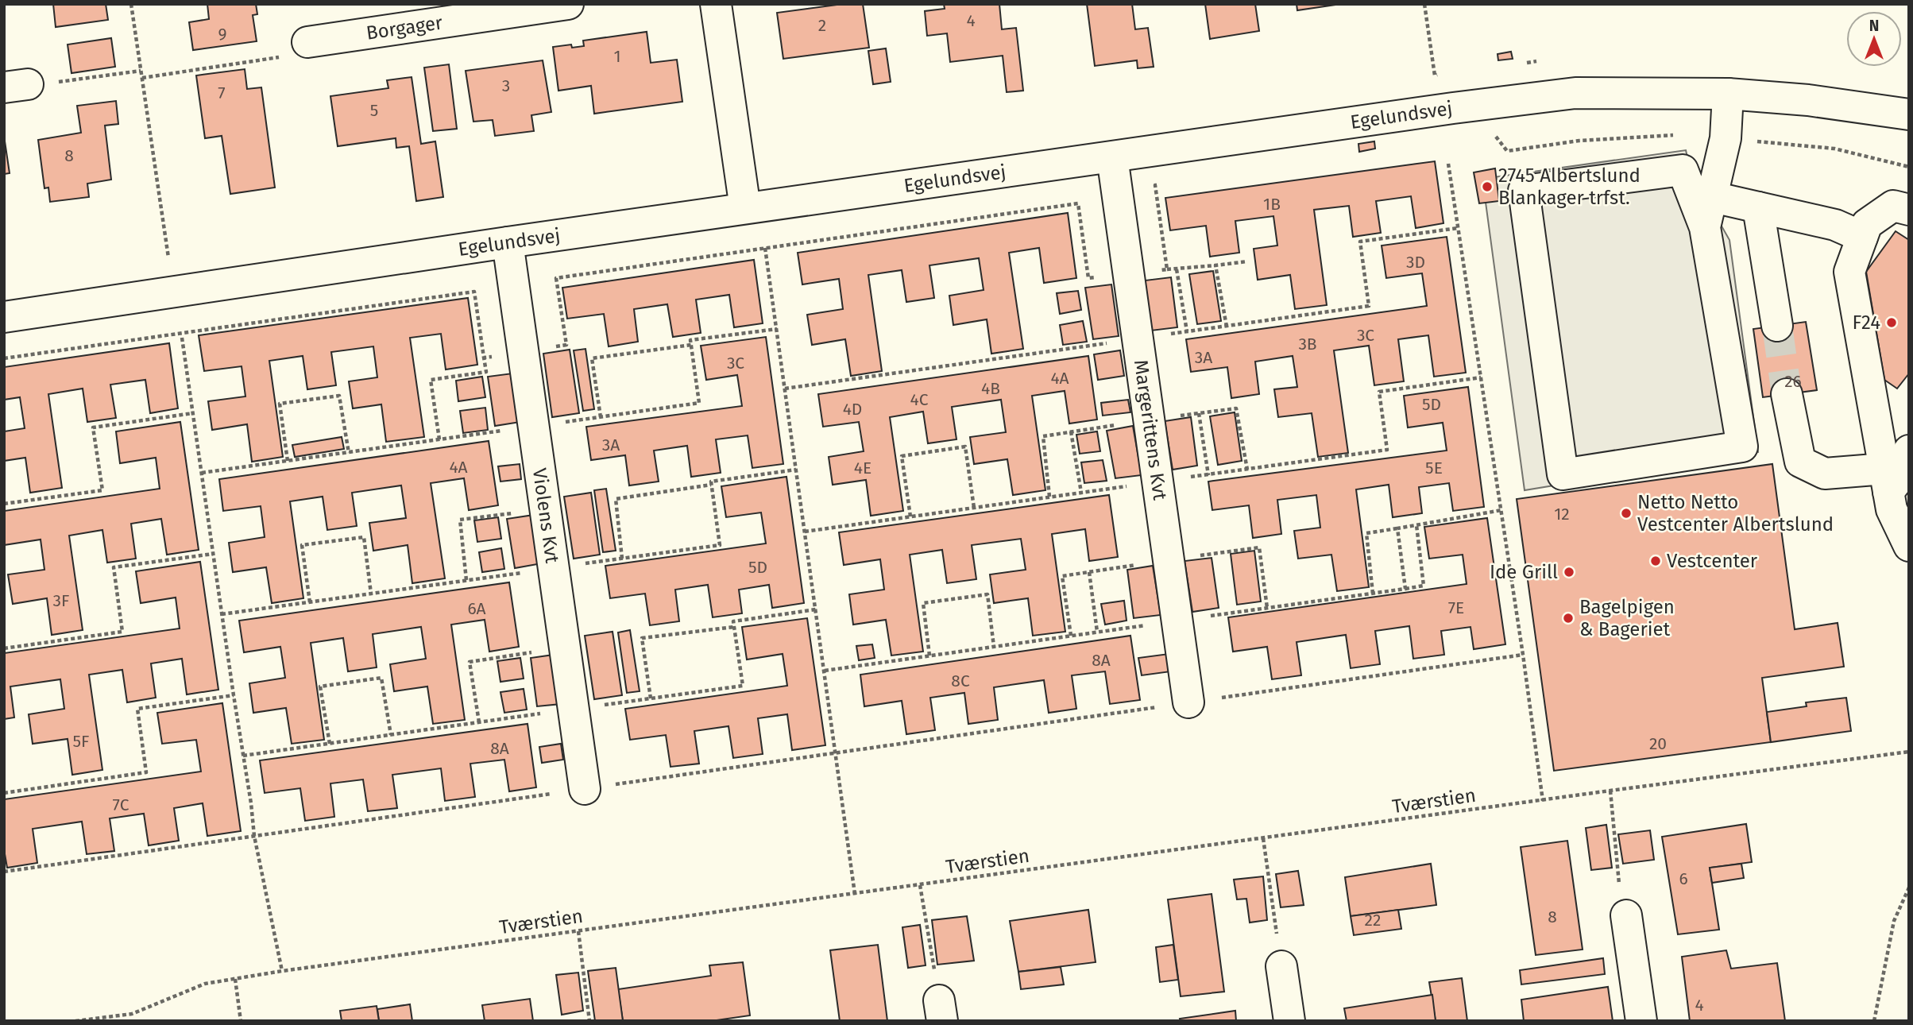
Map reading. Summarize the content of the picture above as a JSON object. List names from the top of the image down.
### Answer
{
  "streets": {
    "street": [
      "Borgager",
      "Egelundsvej",
      "Margerittens Kvt",
      "Violens Kvt"
    ],
    "path": ["Tværstien"]
  },
  "crossings": [
    ["Egelundsvej", "Margerittens Kvt"],
    ["Egelundsvej", "Violens Kvt"]
  ],
  "places": [
    "2745 Albertslund Blankager trfst.",
    "F24",
    "Netto Netto Vestcenter Albertslund",
    "Vestcenter",
    "Ide Grill",
    "Bagelpigen & Bageriet"
  ],
  "house_numbers": [
    "4",
    "2",
    "9",
    "1",
    "3",
    "7",
    "5",
    "8",
    "1B",
    "3D",
    "3C",
    "3B",
    "3A",
    "3C",
    "4A",
    "26",
    "4B",
    "4C",
    "5D",
    "4D",
    "3A",
    "4A",
    "4E",
    "5E",
    "12",
    "5D",
    "3F",
    "7E",
    "6A",
    "8A",
    "8C",
    "5F",
    "20",
    "8A",
    "7C",
    "6",
    "8",
    "22",
    "4"
  ],
  "north": "top"
}
